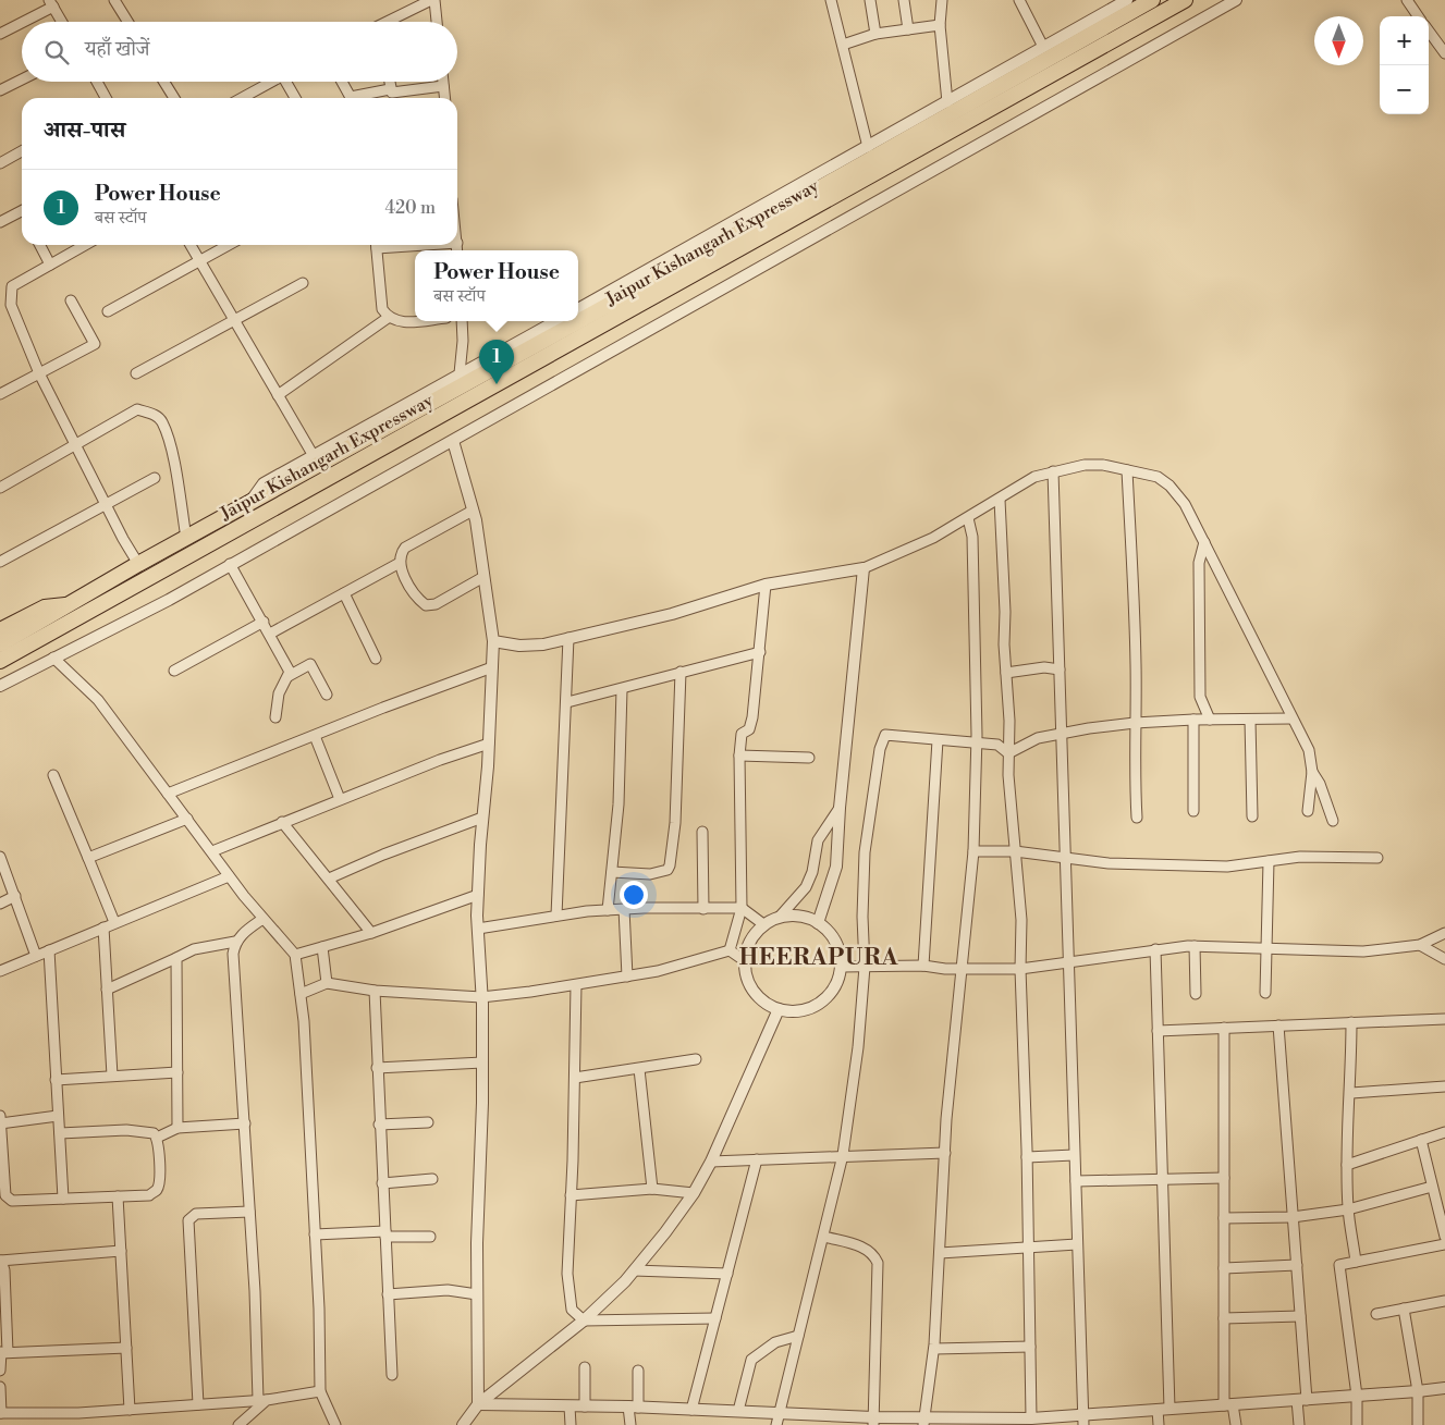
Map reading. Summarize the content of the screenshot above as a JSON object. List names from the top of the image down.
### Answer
{
  "streets": {
    "highway": ["Jaipur Kishangarh Expressway"]
  },
  "districts": ["HEERAPURA"],
  "north": "bottom",
  "page": {
    "map_buttons": ["+", "−"],
    "search": "यहाँ खोजें",
    "heading": "आस-पास",
    "list": [
      {
        "mark": "1",
        "name": "Power House",
        "note": "बस स्टॉप",
        "value": "420 m"
      }
    ],
    "popup": ["Power House", "बस स्टॉप"],
    "pins": "1"
  }
}
